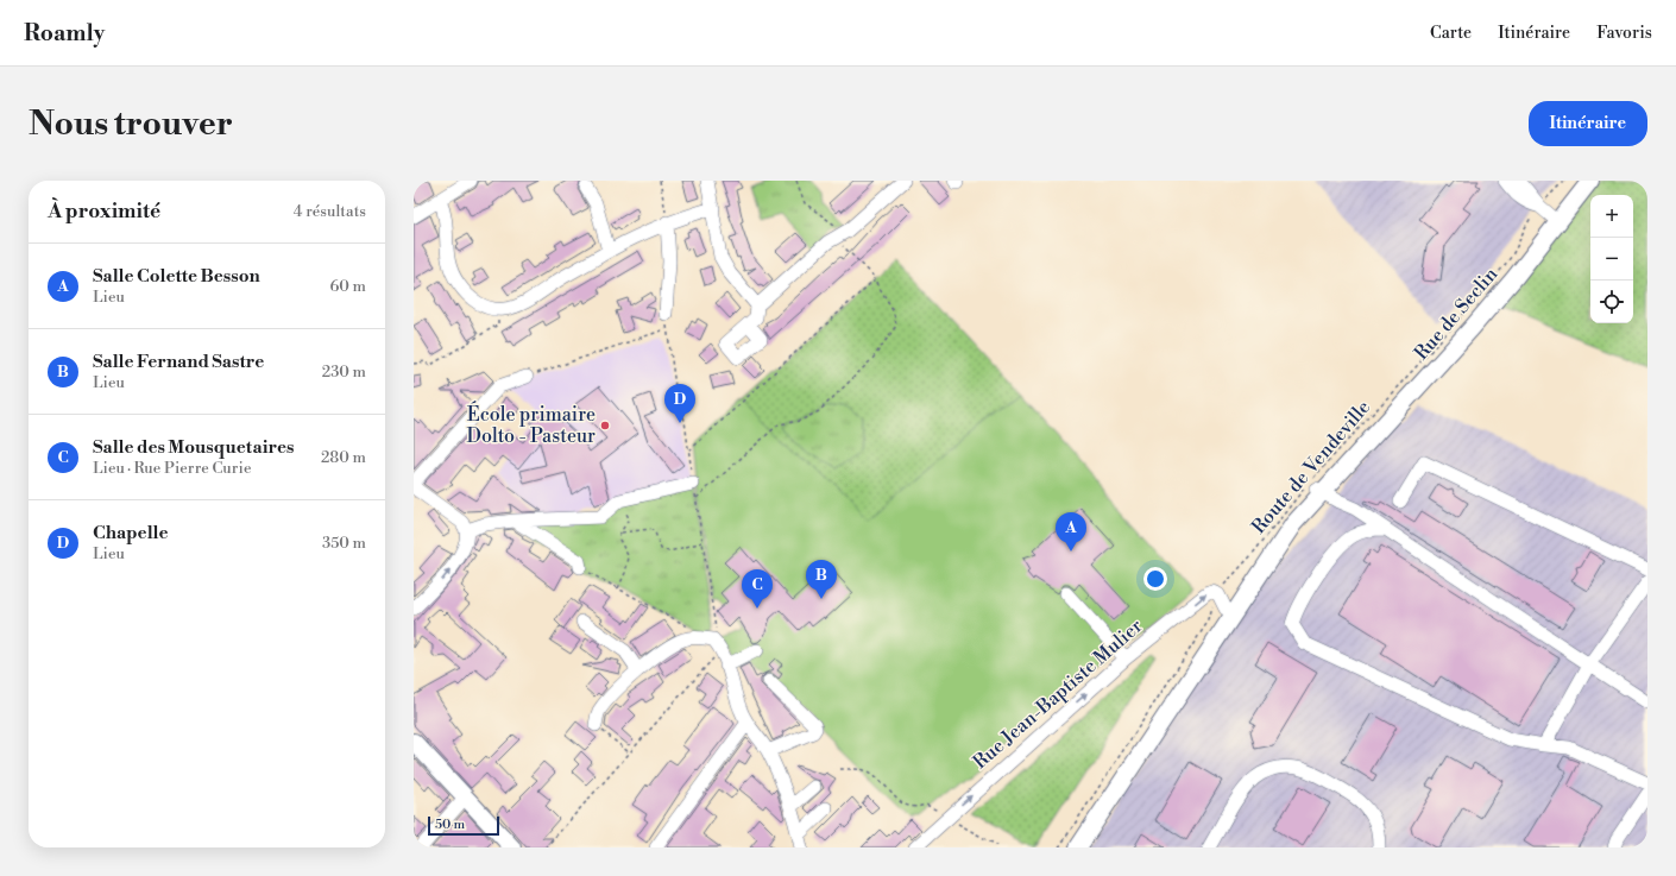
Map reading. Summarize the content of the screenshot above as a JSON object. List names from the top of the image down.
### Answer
{
  "streets": {
    "main road": ["Rue de Seclin", "Route de Vendeville"],
    "street": ["Rue Jean-Baptiste Mulier"]
  },
  "crossings": [
    ["Rue de Seclin", "Route de Vendeville"],
    ["Route de Vendeville", "Rue Jean-Baptiste Mulier"]
  ],
  "one_way": ["Rue Jean-Baptiste Mulier"],
  "places": ["École primaire Dolto - Pasteur"],
  "scale_bar": "50 m",
  "page": {
    "header": "Roamly",
    "nav": ["Carte", "Itinéraire", "Favoris"],
    "buttons": "Itinéraire",
    "title": "Nous trouver",
    "heading": ["À proximité", "4 résultats"],
    "map_buttons": ["+", "−"],
    "list": [
      {
        "mark": "A",
        "name": "Salle Colette Besson",
        "note": "Lieu",
        "value": "60 m"
      },
      {
        "mark": "B",
        "name": "Salle Fernand Sastre",
        "note": "Lieu",
        "value": "230 m"
      },
      {
        "mark": "C",
        "name": "Salle des Mousquetaires",
        "note": "Lieu · Rue Pierre Curie",
        "value": "280 m"
      },
      {
        "mark": "D",
        "name": "Chapelle",
        "note": "Lieu",
        "value": "350 m"
      }
    ],
    "pins": [
      "D",
      "A",
      "B",
      "C"
    ],
    "scale": "50 m"
  }
}
